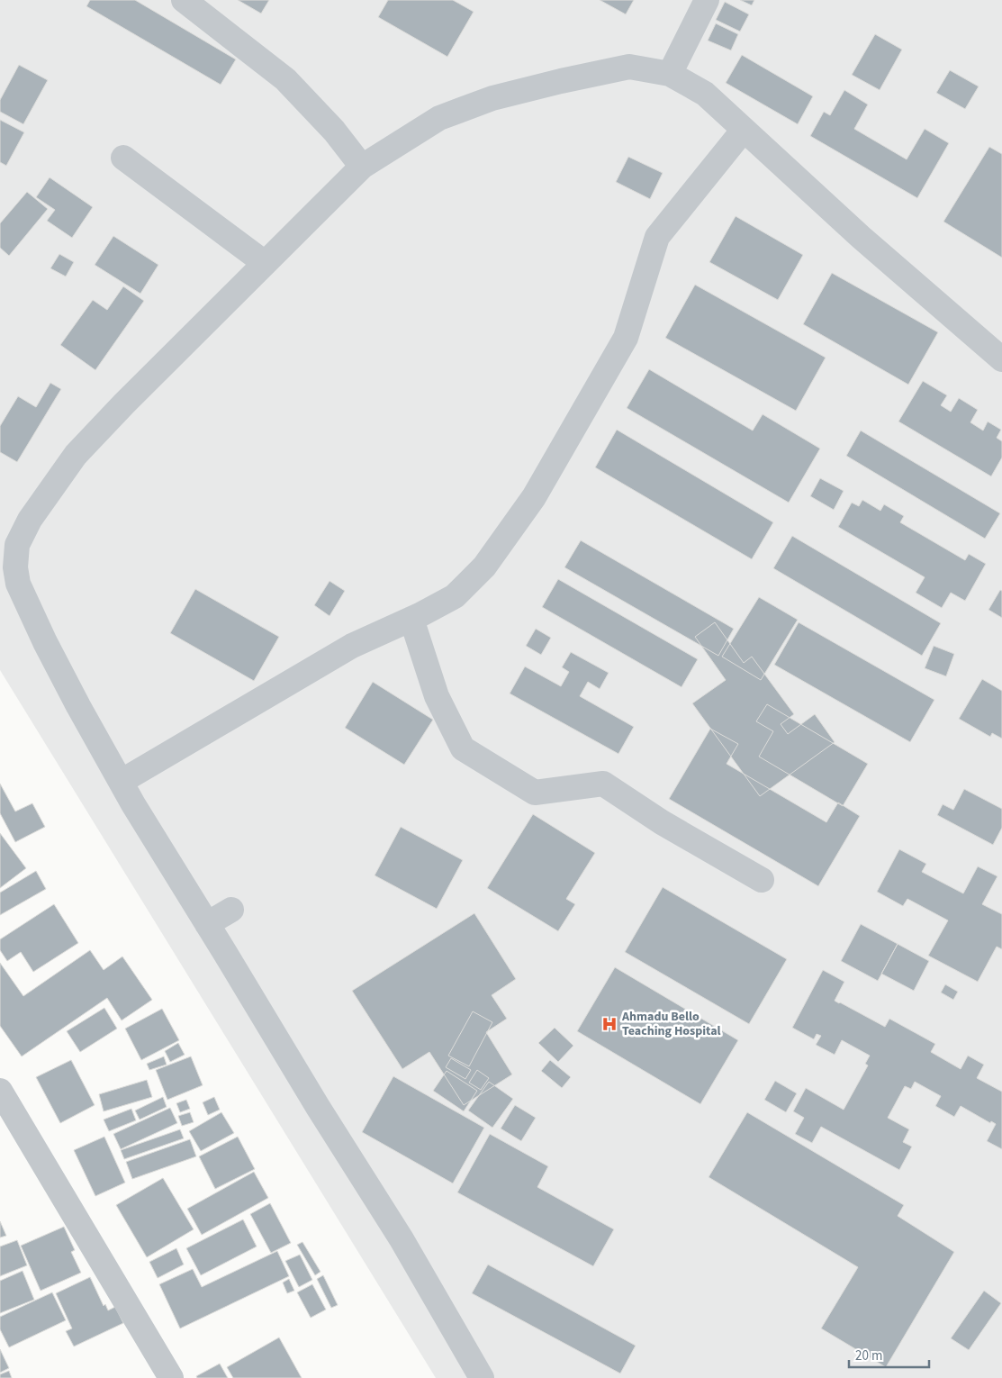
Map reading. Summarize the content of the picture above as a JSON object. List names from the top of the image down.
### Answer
{
  "places": {
    "hospital": ["Ahmadu Bello Teaching Hospital"]
  },
  "scale_bar": "20 m"
}
